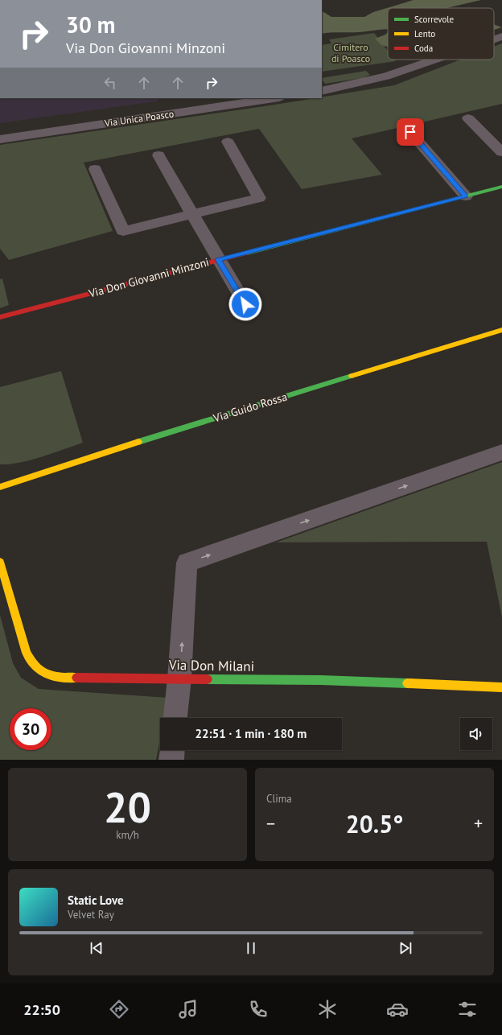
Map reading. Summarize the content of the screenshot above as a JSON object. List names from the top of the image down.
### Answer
{
  "streets": {
    "street": [
      "Via Unica Poasco",
      "Via Don Giovanni Minzoni",
      "Via Guido Rossa",
      "Via Don Milani"
    ]
  },
  "parks": ["Cimitero di Poasco"],
  "legend": ["Scorrevole", "Lento", "Coda"],
  "page": {
    "turn": ["30 m", "Via Don Giovanni Minzoni"],
    "limit": "30",
    "trip": "22:51 · 1 min · 180 m",
    "tile": [
      ["20", "km/h"],
      "Clima"
    ],
    "heat": ["−", "20.5°", "+"],
    "song": ["Static Love", "Velvet Ray"],
    "tabs": "22:50"
  }
}
